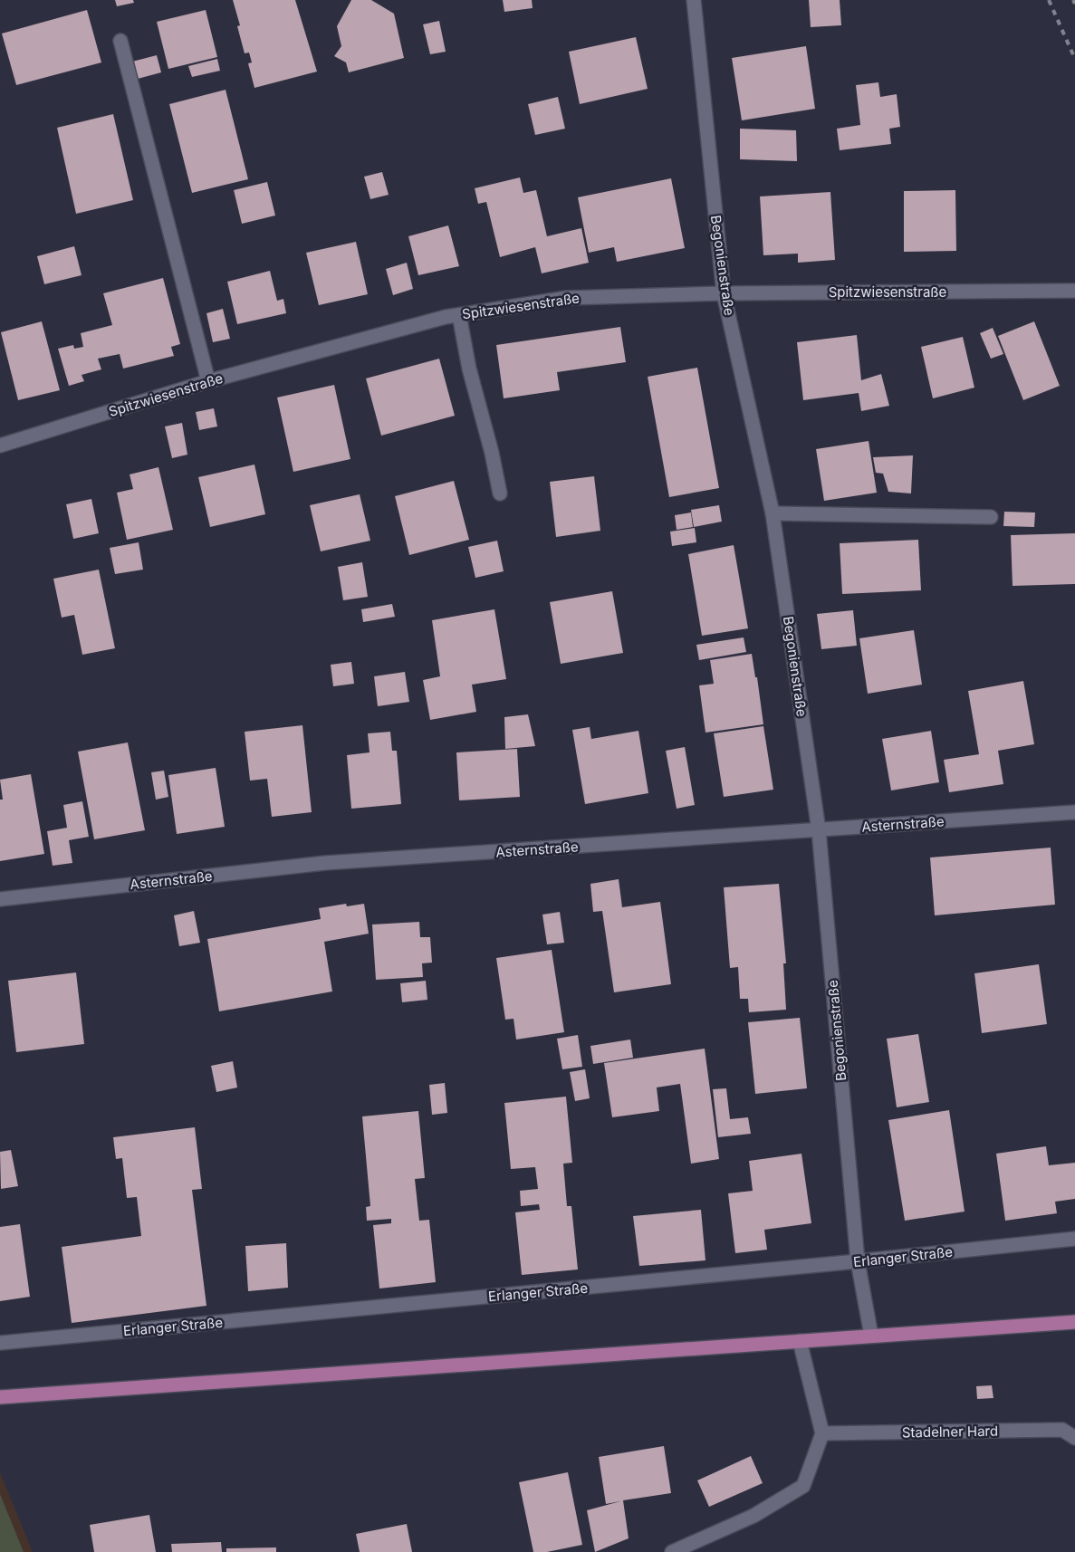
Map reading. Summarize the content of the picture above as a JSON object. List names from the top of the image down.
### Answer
{
  "streets": {
    "street": [
      "Begonienstraße",
      "Spitzwiesenstraße",
      "Asternstraße",
      "Erlanger Straße",
      "Stadelner Hard"
    ]
  },
  "crossings": [
    ["Begonienstraße", "Spitzwiesenstraße"],
    ["Begonienstraße", "Asternstraße"],
    ["Begonienstraße", "Erlanger Straße"]
  ]
}
